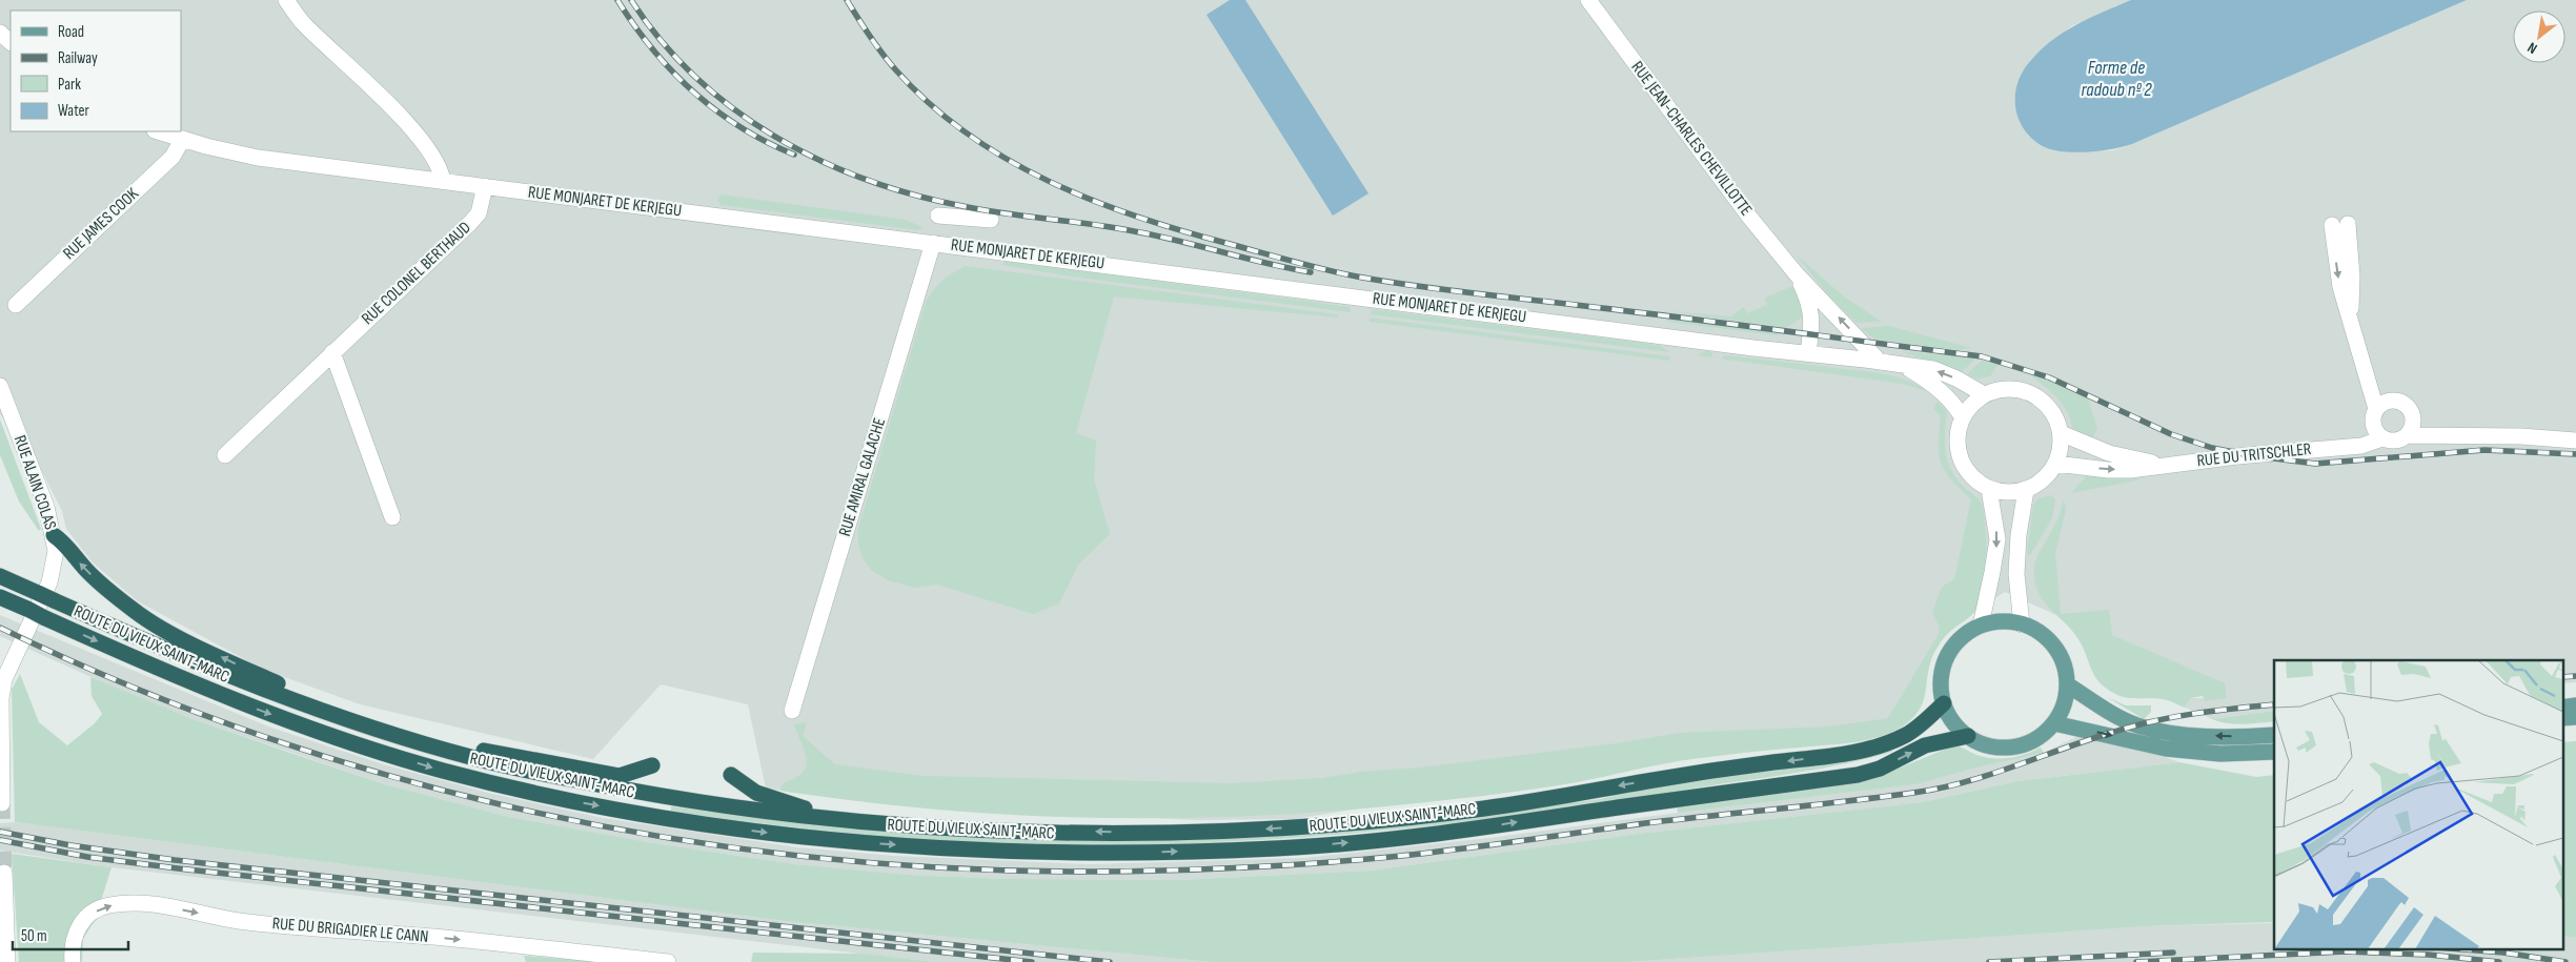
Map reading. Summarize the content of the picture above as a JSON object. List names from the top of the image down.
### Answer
{
  "streets": {
    "highway": ["ROUTE DU VIEUX SAINT-MARC"],
    "street": [
      "RUE JEAN-CHARLES CHEVILLOTTE",
      "RUE MONJARET DE KERJEGU",
      "RUE JAMES COOK",
      "RUE COLONEL BERTHAUD",
      "RUE DU TRITSCHLER",
      "RUE AMIRAL GALACHE",
      "RUE ALAIN COLAS",
      "RUE DU BRIGADIER LE CANN"
    ]
  },
  "crossings": [
    ["RUE JEAN-CHARLES CHEVILLOTTE", "RUE MONJARET DE KERJEGU"],
    ["RUE MONJARET DE KERJEGU", "RUE JAMES COOK"],
    ["RUE MONJARET DE KERJEGU", "RUE COLONEL BERTHAUD"],
    ["RUE MONJARET DE KERJEGU", "RUE DU TRITSCHLER"],
    ["RUE MONJARET DE KERJEGU", "RUE AMIRAL GALACHE"],
    ["RUE ALAIN COLAS", "ROUTE DU VIEUX SAINT-MARC"]
  ],
  "one_way": ["RUE DU BRIGADIER LE CANN"],
  "water": ["Forme de radoub nº 2"],
  "legend": [
    "Road",
    "Railway",
    "Park",
    "Water"
  ],
  "scale_bar": "50 m",
  "north": "bottom left"
}
